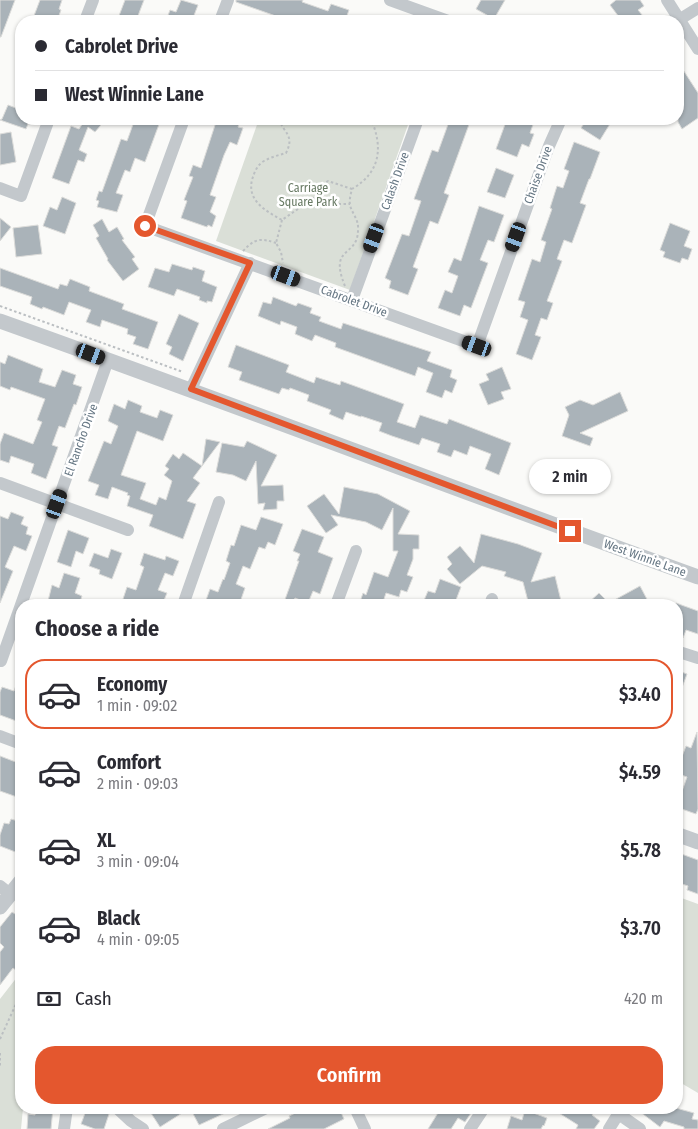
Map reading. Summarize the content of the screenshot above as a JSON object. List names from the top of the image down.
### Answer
{
  "streets": {
    "street": [
      "Chaise Drive",
      "Calash Drive",
      "Cabrolet Drive",
      "El Rancho Drive",
      "West Winnie Lane"
    ]
  },
  "crossings": [
    ["Chaise Drive", "Cabrolet Drive"],
    ["Calash Drive", "Cabrolet Drive"],
    ["El Rancho Drive", "West Winnie Lane"]
  ],
  "parks": ["Carriage Square Park"],
  "page": {
    "banner": ["Cabrolet Drive", "West Winnie Lane"],
    "bubble": "2 min",
    "heading": "Choose a ride",
    "list": [
      {
        "name": "Economy",
        "note": "1 min · 09:02",
        "value": "$3.40"
      },
      {
        "name": "Comfort",
        "note": "2 min · 09:03",
        "value": "$4.59"
      },
      {
        "name": "XL",
        "note": "3 min · 09:04",
        "value": "$5.78"
      },
      {
        "name": "Black",
        "note": "4 min · 09:05",
        "value": "$3.70"
      }
    ],
    "pay": ["Cash", "420 m"],
    "buttons": "Confirm"
  }
}
